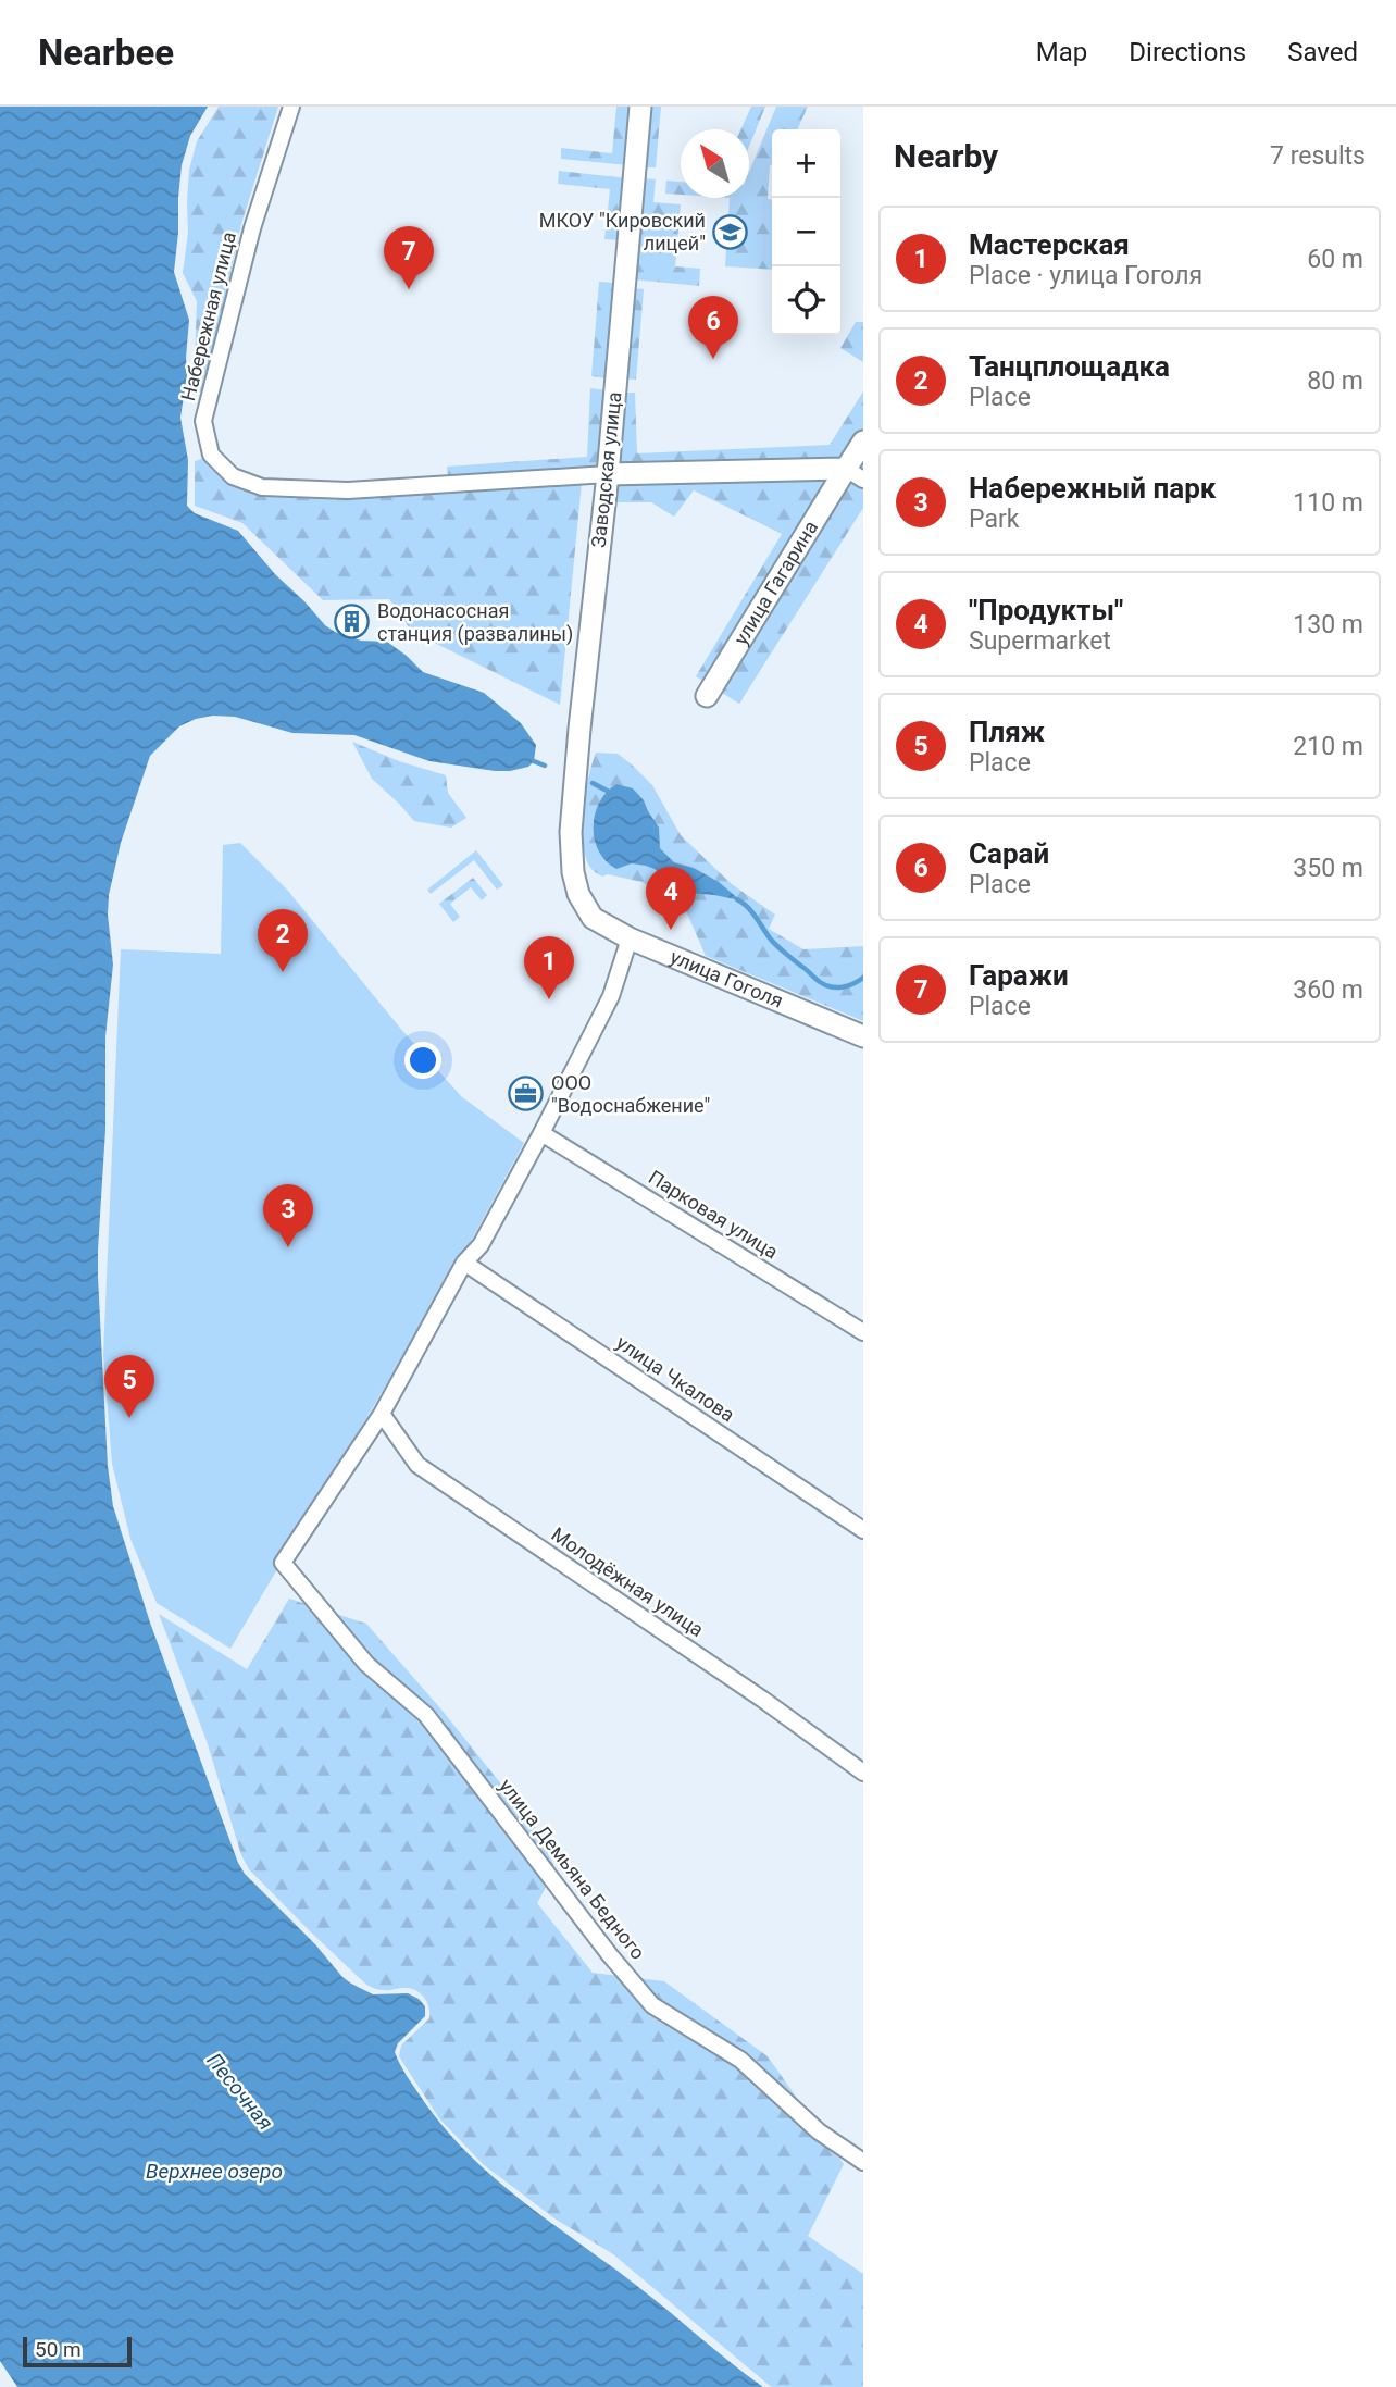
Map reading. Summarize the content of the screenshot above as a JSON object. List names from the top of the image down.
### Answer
{
  "streets": {
    "main road": ["Заводская улица", "улица Гагарина", "улица Гоголя"],
    "street": [
      "Набережная улица",
      "Парковая улица",
      "улица Чкалова",
      "Молодёжная улица",
      "улица Демьяна Бедного"
    ]
  },
  "crossings": [
    ["Набережная улица", "Заводская улица"],
    ["Заводская улица", "улица Гоголя"],
    ["Молодёжная улица", "улица Демьяна Бедного"]
  ],
  "water": ["Песочная", "Верхнее озеро"],
  "places": {
    "school or university": ["МКОУ \"Кировский лицей\""],
    "building": ["Водонасосная станция (развалины)"],
    "office": ["ООО \"Водоснабжение\""]
  },
  "scale_bar": "50 m",
  "north": "top left",
  "page": {
    "header": "Nearbee",
    "nav": ["Map", "Directions", "Saved"],
    "heading": ["Nearby", "7 results"],
    "map_buttons": ["+", "−"],
    "list": [
      {
        "mark": "1",
        "name": "Мастерская",
        "note": "Place · улица Гоголя",
        "value": "60 m"
      },
      {
        "mark": "2",
        "name": "Танцплощадка",
        "note": "Place",
        "value": "80 m"
      },
      {
        "mark": "3",
        "name": "Набережный парк",
        "note": "Park",
        "value": "110 m"
      },
      {
        "mark": "4",
        "name": "\"Продукты\"",
        "note": "Supermarket",
        "value": "130 m"
      },
      {
        "mark": "5",
        "name": "Пляж",
        "note": "Place",
        "value": "210 m"
      },
      {
        "mark": "6",
        "name": "Сарай",
        "note": "Place",
        "value": "350 m"
      },
      {
        "mark": "7",
        "name": "Гаражи",
        "note": "Place",
        "value": "360 m"
      }
    ],
    "pins": [
      "7",
      "6",
      "4",
      "2",
      "1",
      "3",
      "5"
    ],
    "scale": "50 m"
  }
}
